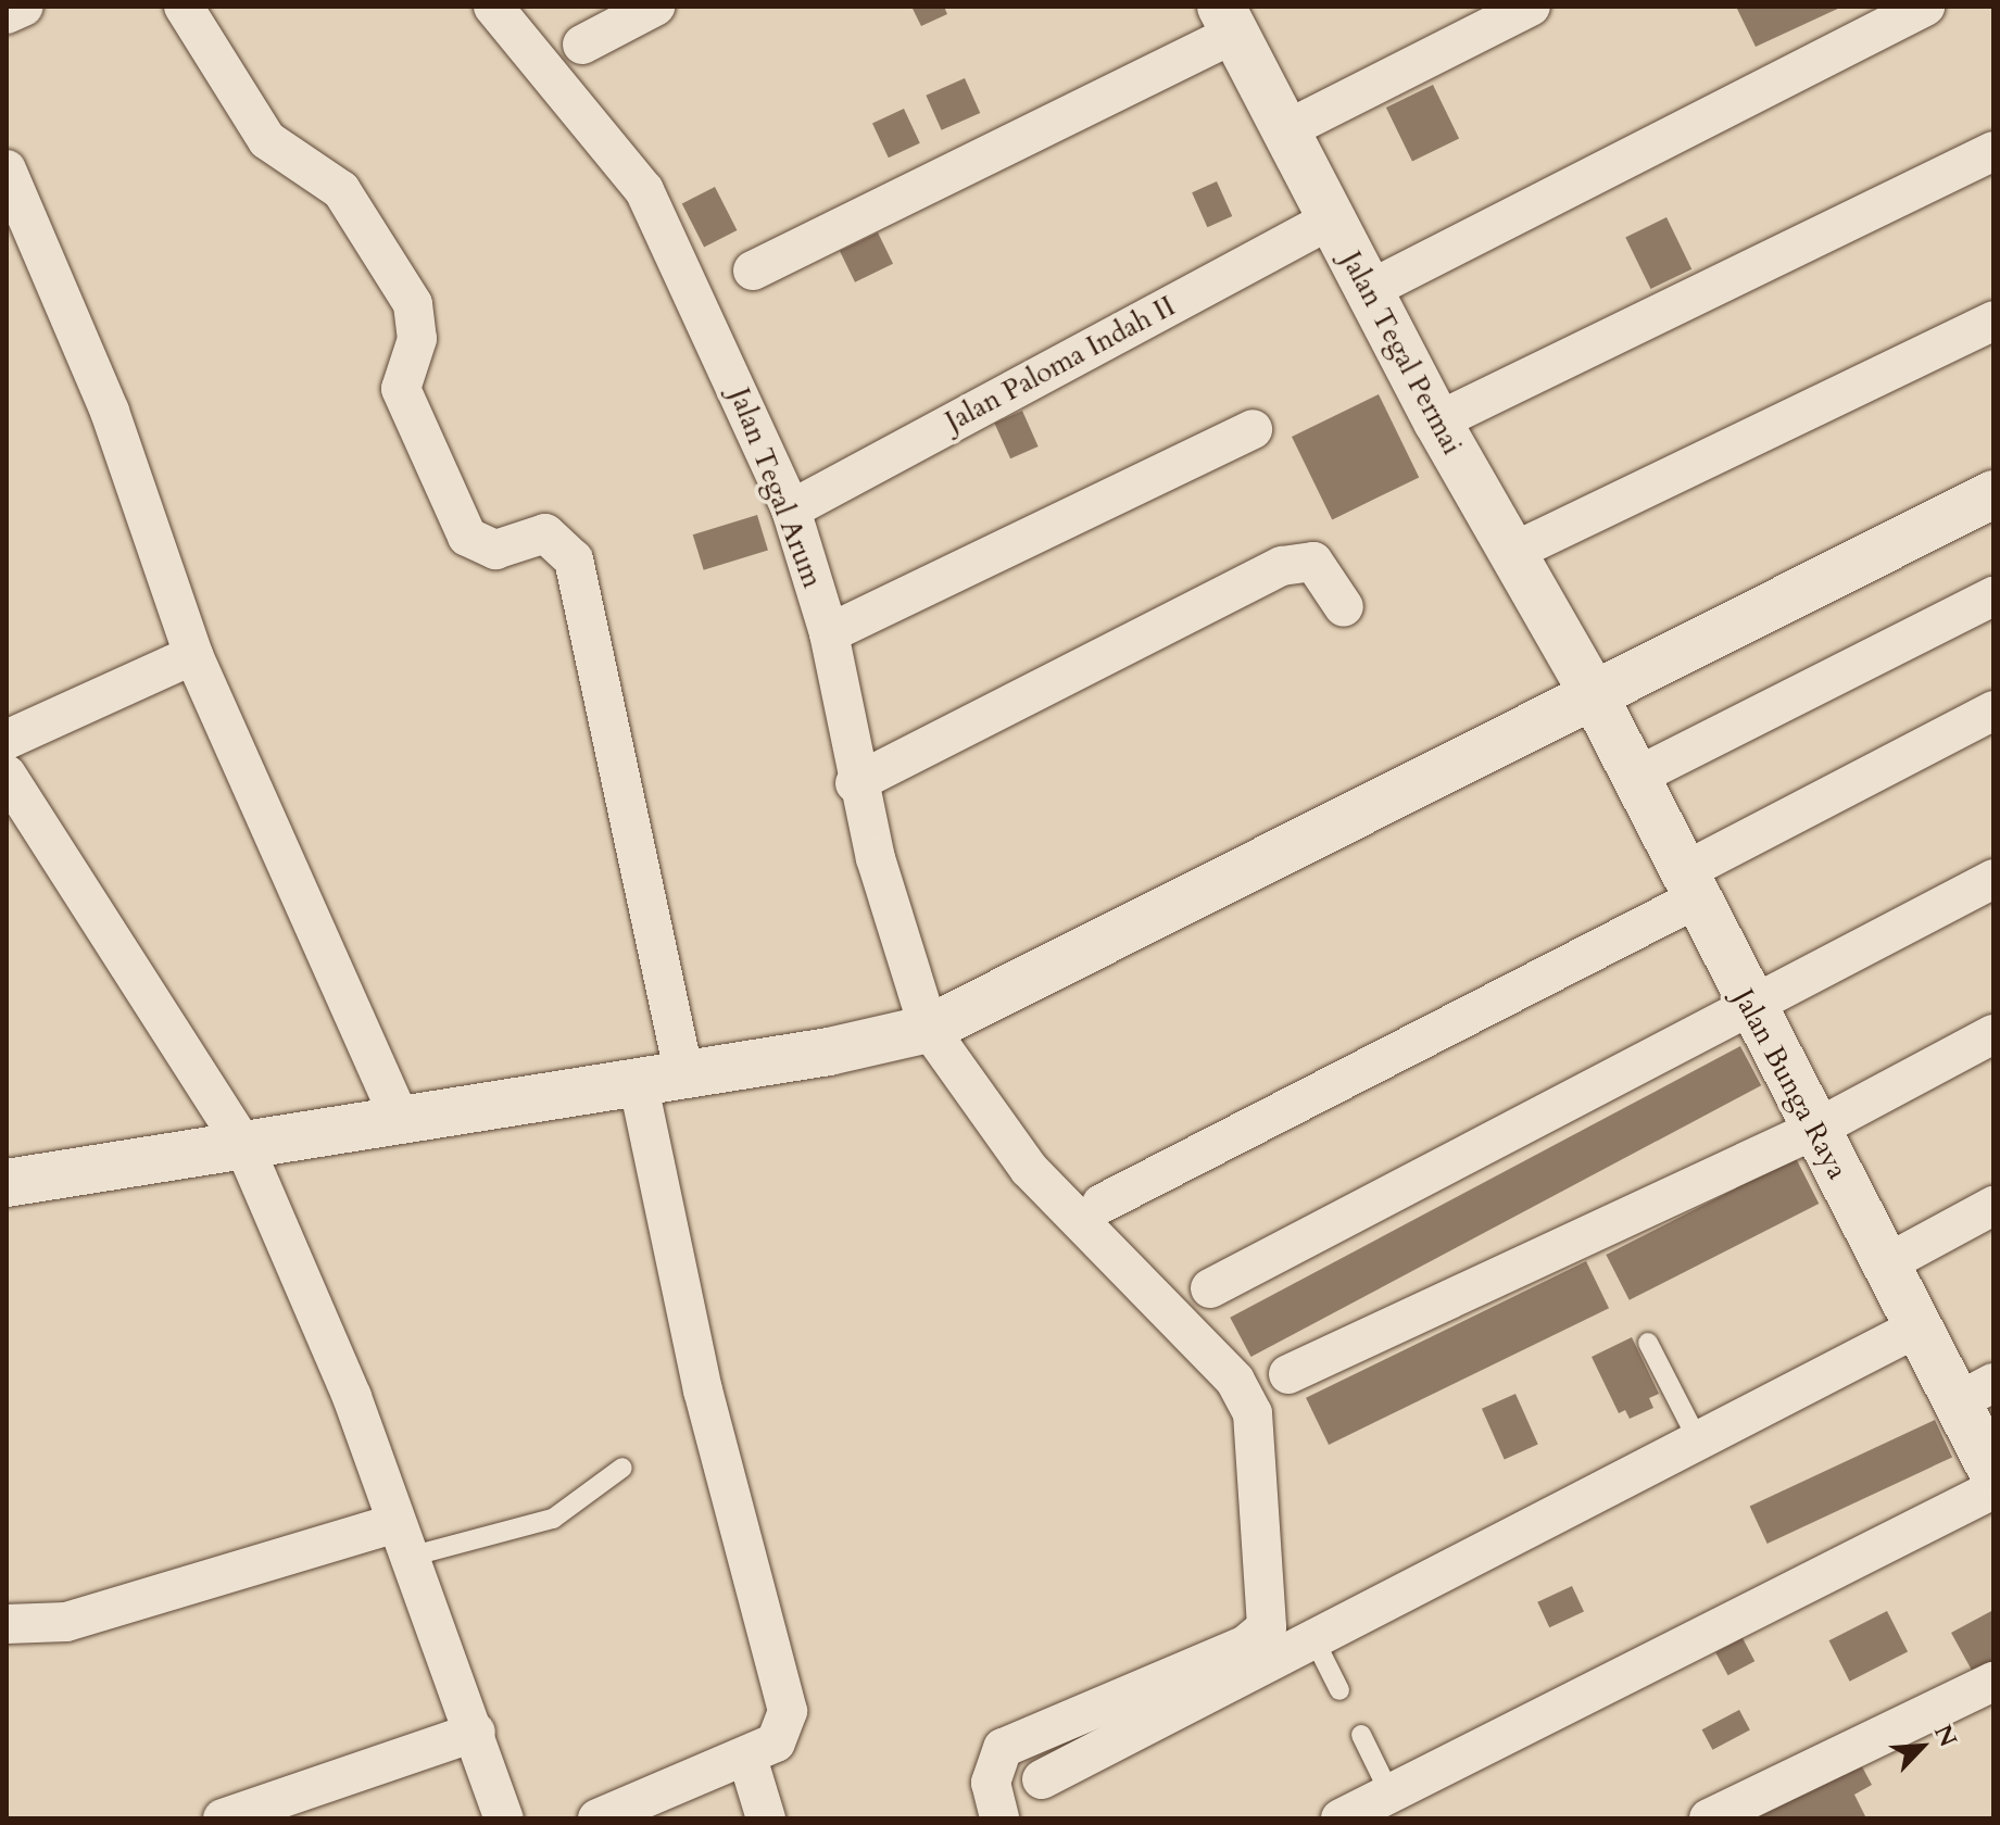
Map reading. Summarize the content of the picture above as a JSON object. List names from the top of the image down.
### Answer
{
  "streets": {
    "street": [
      "Jalan Tegal Permai",
      "Jalan Paloma Indah II",
      "Jalan Tegal Arum",
      "Jalan Bunga Raya"
    ]
  },
  "crossings": [
    ["Jalan Tegal Permai", "Jalan Paloma Indah II"],
    ["Jalan Tegal Permai", "Jalan Bunga Raya"],
    ["Jalan Paloma Indah II", "Jalan Tegal Arum"]
  ],
  "north": "top right"
}
